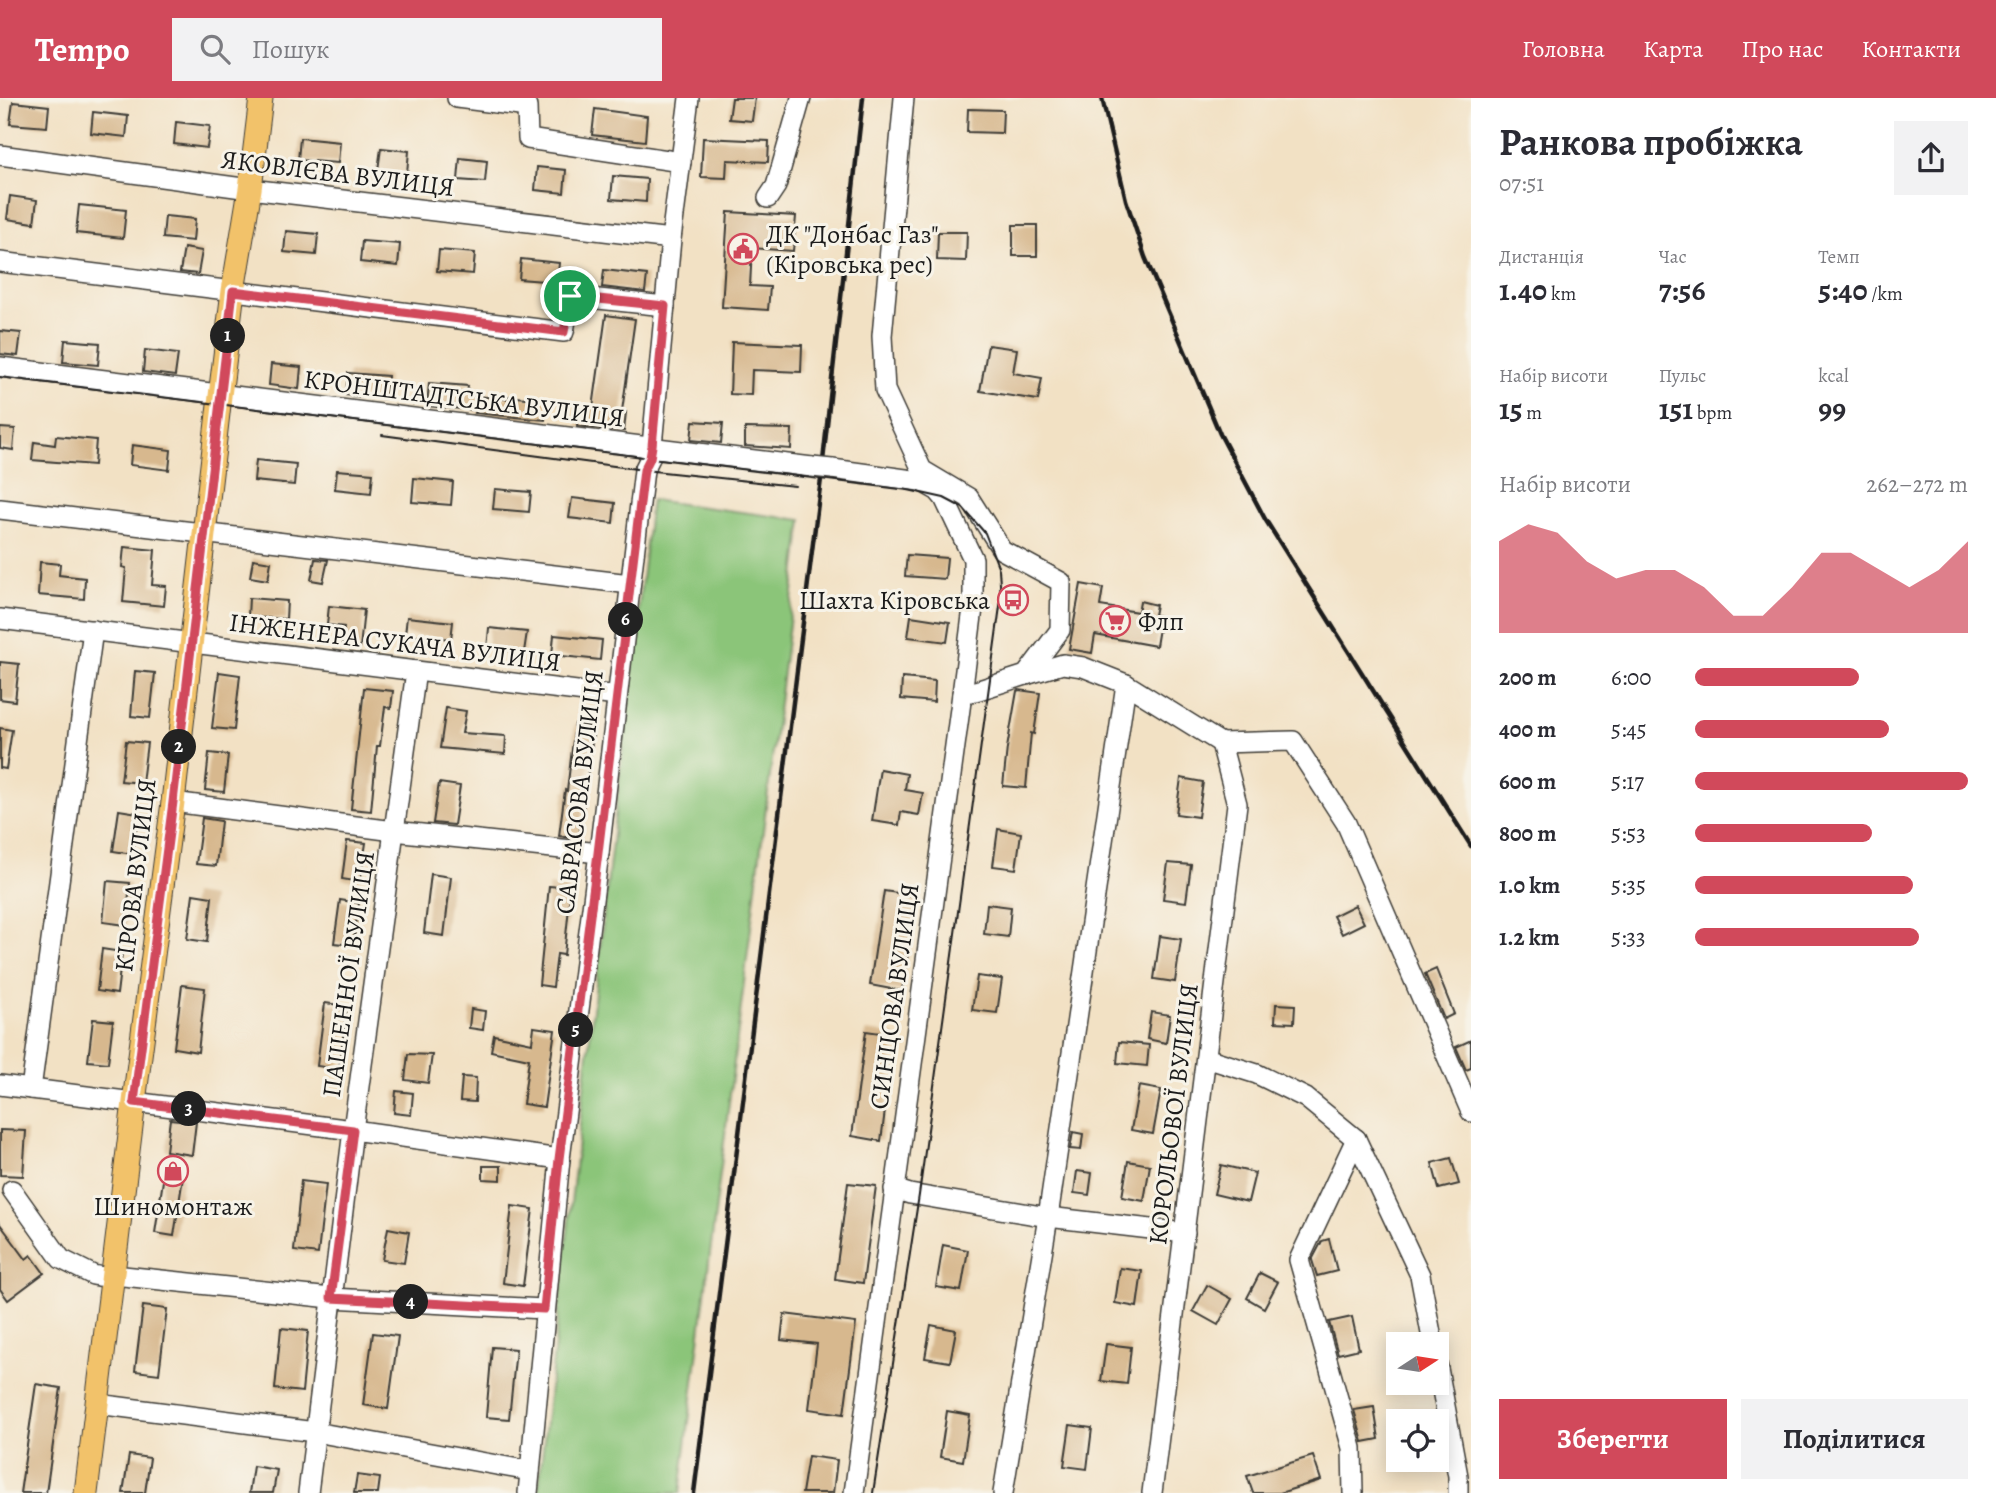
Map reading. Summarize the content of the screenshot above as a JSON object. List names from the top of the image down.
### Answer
{
  "streets": {
    "main road": ["КІРОВА ВУЛИЦЯ"],
    "street": [
      "ЯКОВЛЄВА ВУЛИЦЯ",
      "КРОНШТАДТСЬКА ВУЛИЦЯ",
      "ІНЖЕНЕРА СУКАЧА ВУЛИЦЯ",
      "САВРАСОВА ВУЛИЦЯ",
      "ПАШЕННОЇ ВУЛИЦЯ",
      "СИНЦОВА ВУЛИЦЯ",
      "КОРОЛЬОВОЇ ВУЛИЦЯ"
    ]
  },
  "crossings": [
    ["ЯКОВЛЄВА ВУЛИЦЯ", "САВРАСОВА ВУЛИЦЯ"],
    ["ЯКОВЛЄВА ВУЛИЦЯ", "КІРОВА ВУЛИЦЯ"],
    ["КРОНШТАДТСЬКА ВУЛИЦЯ", "САВРАСОВА ВУЛИЦЯ"],
    ["КРОНШТАДТСЬКА ВУЛИЦЯ", "КІРОВА ВУЛИЦЯ"],
    ["КРОНШТАДТСЬКА ВУЛИЦЯ", "СИНЦОВА ВУЛИЦЯ"],
    ["ІНЖЕНЕРА СУКАЧА ВУЛИЦЯ", "САВРАСОВА ВУЛИЦЯ"],
    ["ІНЖЕНЕРА СУКАЧА ВУЛИЦЯ", "КІРОВА ВУЛИЦЯ"],
    ["ІНЖЕНЕРА СУКАЧА ВУЛИЦЯ", "ПАШЕННОЇ ВУЛИЦЯ"]
  ],
  "places": {
    "public building": ["ДК \"Донбас Газ\" (Кіровська рес)"],
    "bus stop": ["Шахта Кіровська"],
    "supermarket": ["Флп"],
    "shop": ["Шиномонтаж"]
  },
  "north": "right",
  "page": {
    "header": "Tempo",
    "search": "Пошук",
    "nav": [
      "Головна",
      "Карта",
      "Про нас",
      "Контакти"
    ],
    "heading": ["Ранкова пробіжка", "07:51"],
    "stats": [
      ["Дистанція", "1.40 km"],
      ["Час", "7:56"],
      ["Темп", "5:40 /km"],
      ["Набір висоти", "15 m"],
      ["Пульс", "151 bpm"],
      ["kcal", "99"]
    ],
    "pins": [
      "1",
      "6",
      "2",
      "5",
      "3",
      "4"
    ],
    "chart": ["Набір висоти", "262–272 m"],
    "list": [
      {
        "name": "200 m",
        "note": "6:00"
      },
      {
        "name": "400 m",
        "note": "5:45"
      },
      {
        "name": "600 m",
        "note": "5:17"
      },
      {
        "name": "800 m",
        "note": "5:53"
      },
      {
        "name": "1.0 km",
        "note": "5:35"
      },
      {
        "name": "1.2 km",
        "note": "5:33"
      }
    ],
    "buttons": ["Зберегти", "Поділитися"]
  }
}
